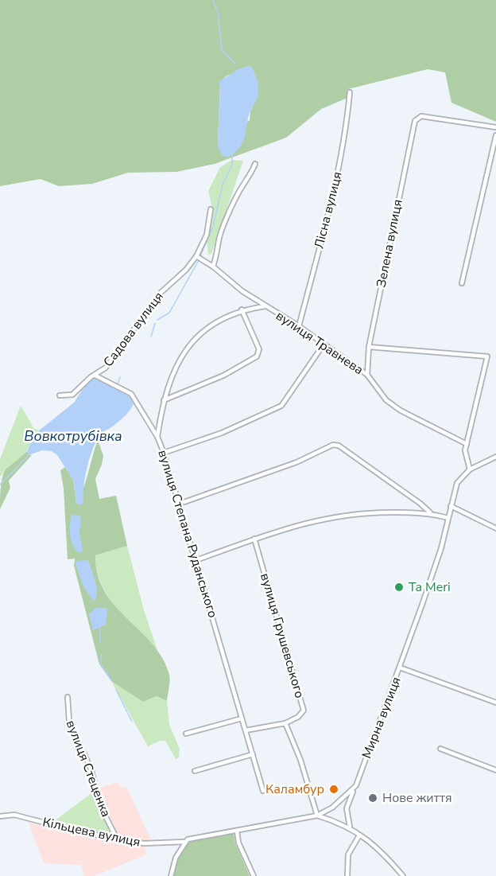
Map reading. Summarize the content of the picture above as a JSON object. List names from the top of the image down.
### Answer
{
  "streets": {
    "street": [
      "Лісна вулиця",
      "Зелена вулиця",
      "Садова вулиця",
      "вулиця Травнева",
      "вулиця Степана Руданського",
      "вулиця Грушевського",
      "Мирна вулиця",
      "вулиця Стеценка",
      "Кільцева вулиця"
    ]
  },
  "crossings": [
    ["Лісна вулиця", "вулиця Травнева"],
    ["Зелена вулиця", "вулиця Травнева"],
    ["Садова вулиця", "вулиця Травнева"],
    ["Садова вулиця", "вулиця Степана Руданського"],
    ["вулиця Степана Руданського", "вулиця Грушевського"],
    ["Мирна вулиця", "Кільцева вулиця"],
    ["вулиця Стеценка", "Кільцева вулиця"]
  ],
  "water": ["Вовкотрубівка"],
  "places": ["Ta Meri", "Каламбур", "Нове життя"]
}
